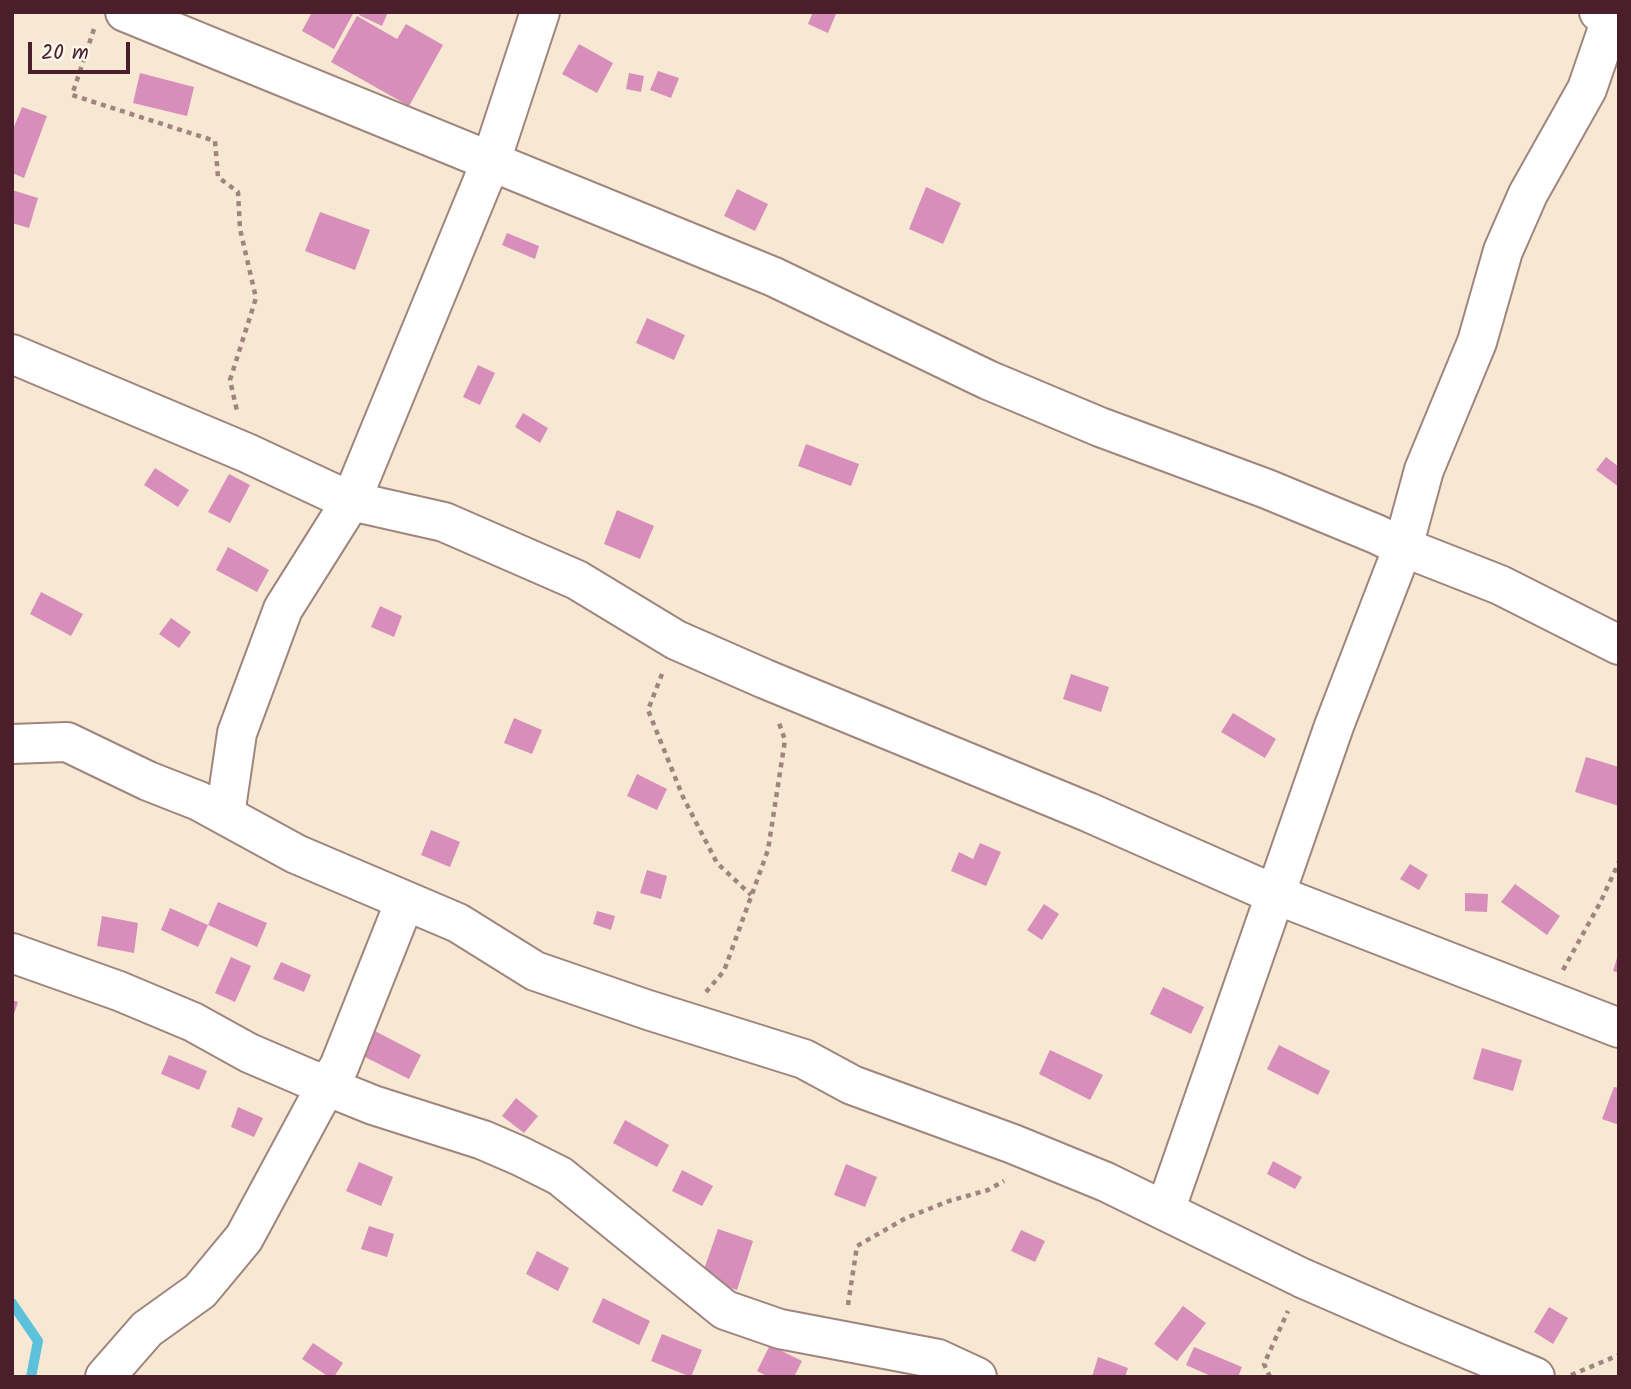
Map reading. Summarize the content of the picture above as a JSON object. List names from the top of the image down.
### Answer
{
  "scale_bar": "20 m"
}
